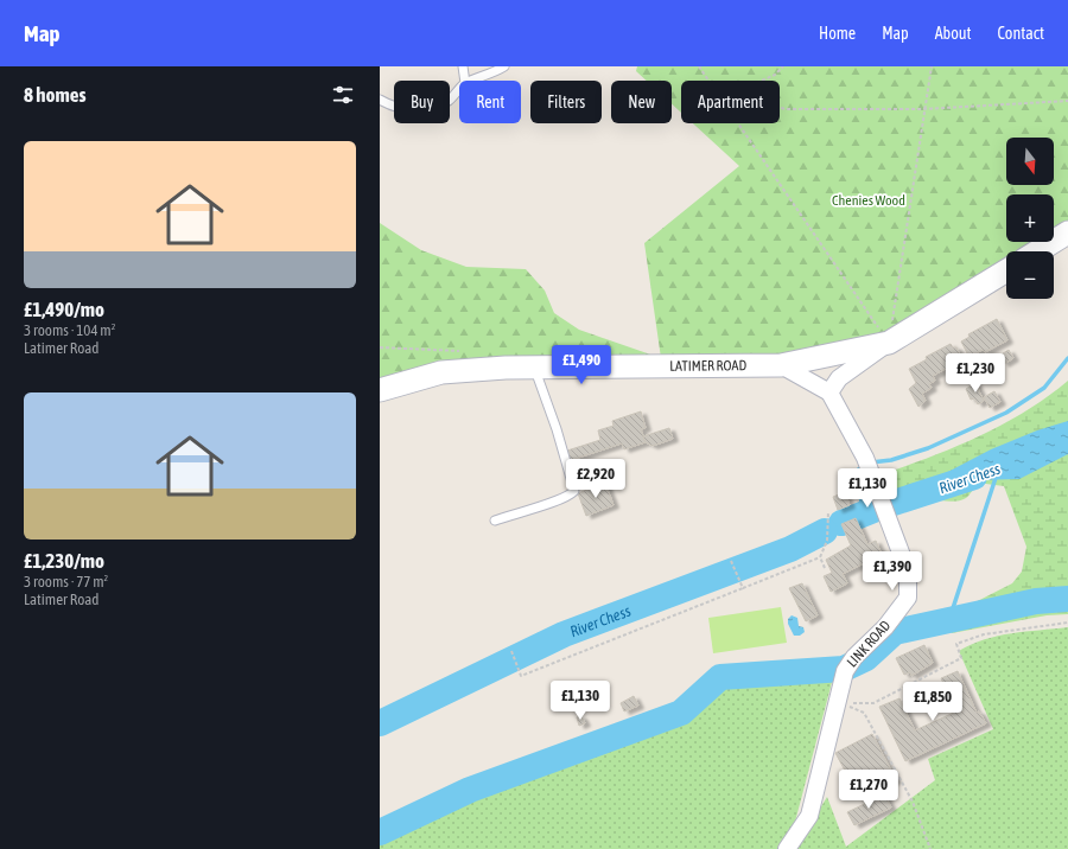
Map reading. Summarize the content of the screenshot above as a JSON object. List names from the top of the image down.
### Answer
{
  "streets": {
    "street": ["LATIMER ROAD", "LINK ROAD"]
  },
  "water": ["River Chess"],
  "parks": ["Chenies Wood"],
  "north": "bottom",
  "page": {
    "header": "Map",
    "nav": [
      "Home",
      "Map",
      "About",
      "Contact"
    ],
    "heading": "8 homes",
    "chip": [
      "Buy",
      "Rent",
      "Filters",
      "New",
      "Apartment"
    ],
    "list": [
      {
        "name": "£1,490/mo",
        "note": "3 rooms · 104 m² · Latimer Road"
      },
      {
        "name": "£1,230/mo",
        "note": "3 rooms · 77 m² · Latimer Road"
      }
    ],
    "map_buttons": ["+", "−"],
    "price": [
      "£1,490",
      "£1,230",
      "£2,920",
      "£1,130",
      "£1,390",
      "£1,130",
      "£1,850",
      "£1,270"
    ]
  }
}
